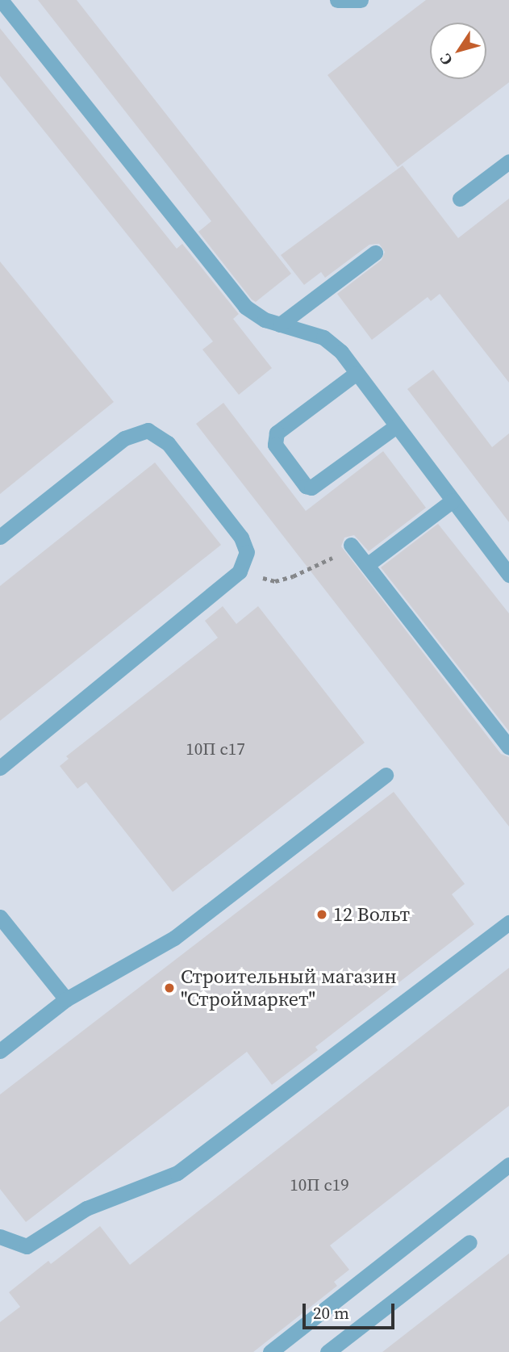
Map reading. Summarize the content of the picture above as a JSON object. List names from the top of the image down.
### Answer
{
  "places": ["12 Вольт", "Строительный магазин \"Строймаркет\""],
  "house_numbers": ["10П с17", "10П с19"],
  "scale_bar": "20 m",
  "north": "bottom left"
}
